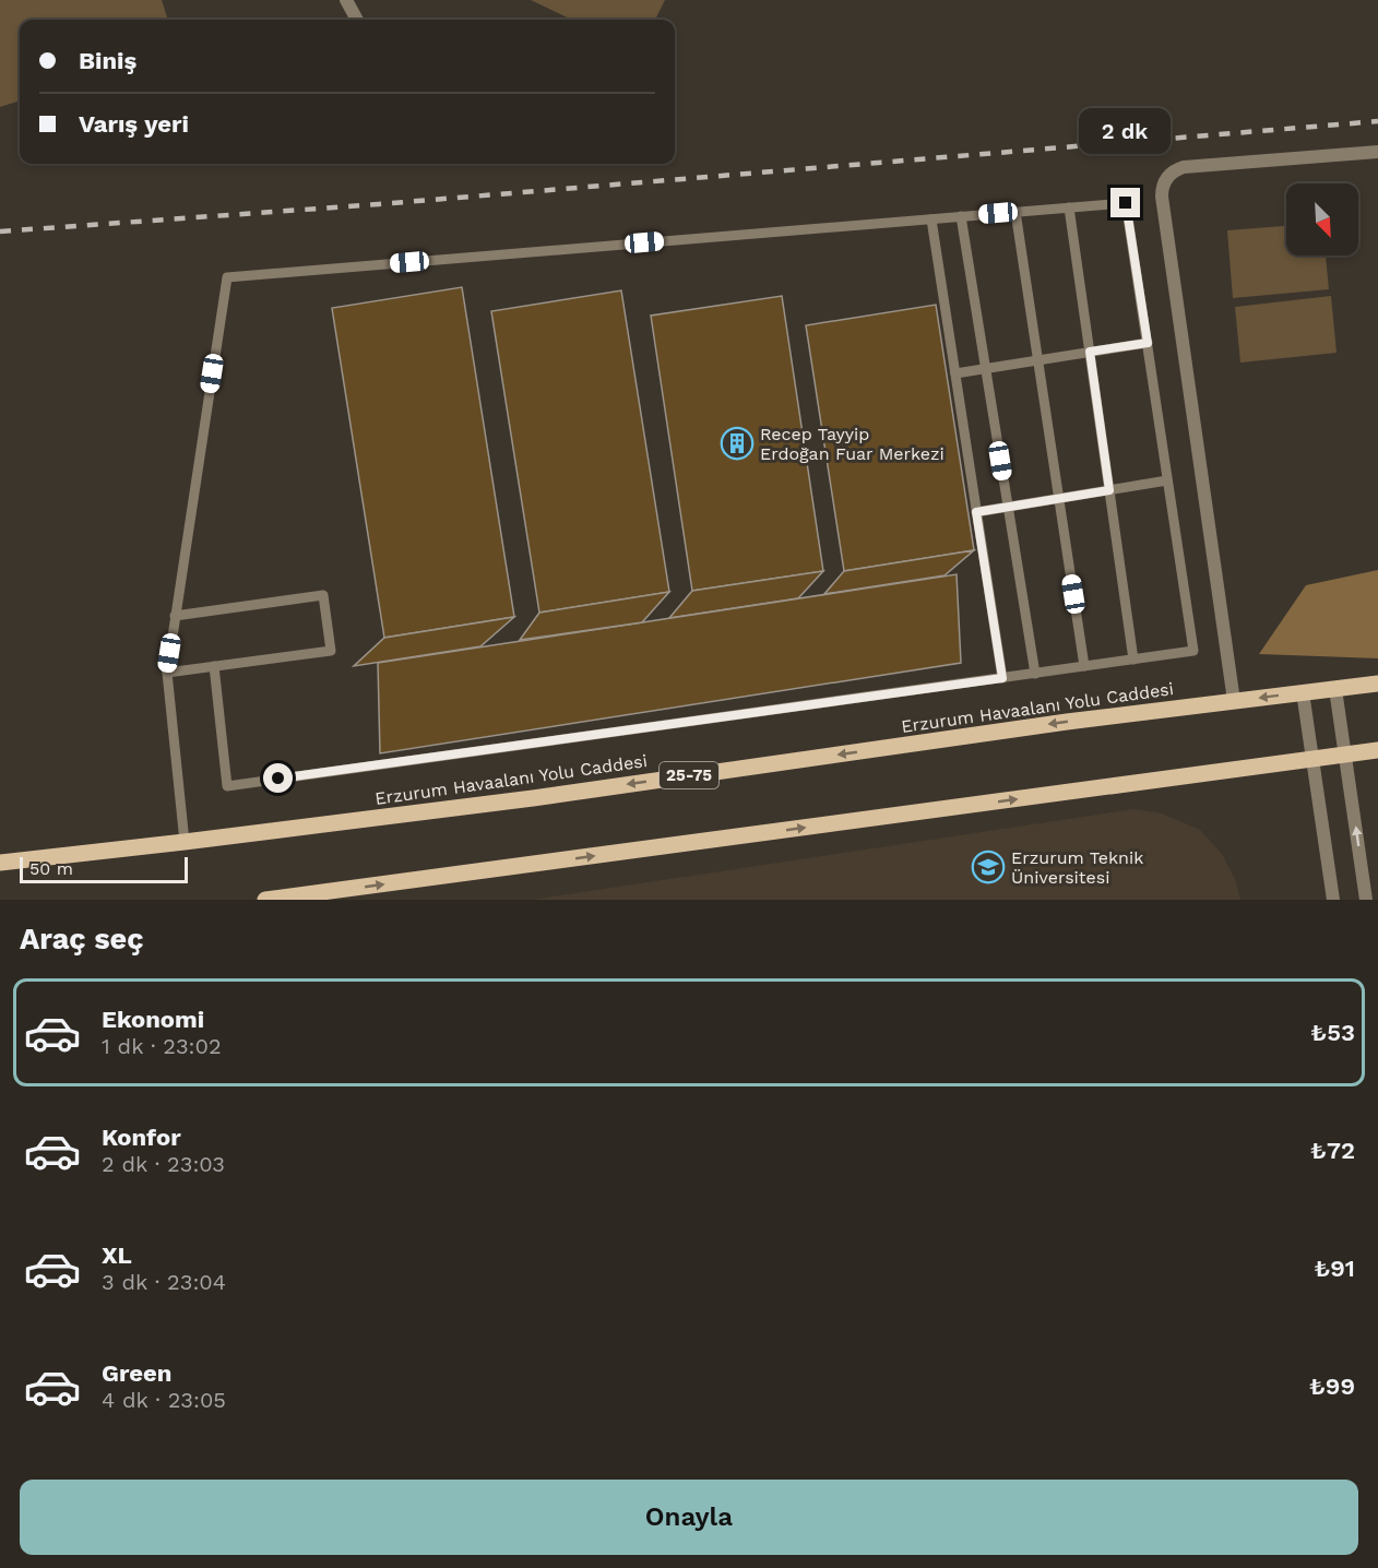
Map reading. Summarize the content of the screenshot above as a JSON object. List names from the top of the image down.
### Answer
{
  "streets": {
    "main road": ["Erzurum Havaalanı Yolu Caddesi", "25-75"]
  },
  "places": {
    "building": ["Recep Tayyip Erdoğan Fuar Merkezi"],
    "school or university": ["Erzurum Teknik Üniversitesi"]
  },
  "scale_bar": "50 m",
  "north": "bottom right",
  "page": {
    "banner": ["Biniş", "Varış yeri"],
    "bubble": "2 dk",
    "scale": "50 m",
    "heading": "Araç seç",
    "list": [
      {
        "name": "Ekonomi",
        "note": "1 dk · 23:02",
        "value": "₺53"
      },
      {
        "name": "Konfor",
        "note": "2 dk · 23:03",
        "value": "₺72"
      },
      {
        "name": "XL",
        "note": "3 dk · 23:04",
        "value": "₺91"
      },
      {
        "name": "Green",
        "note": "4 dk · 23:05",
        "value": "₺99"
      }
    ],
    "buttons": "Onayla"
  }
}
